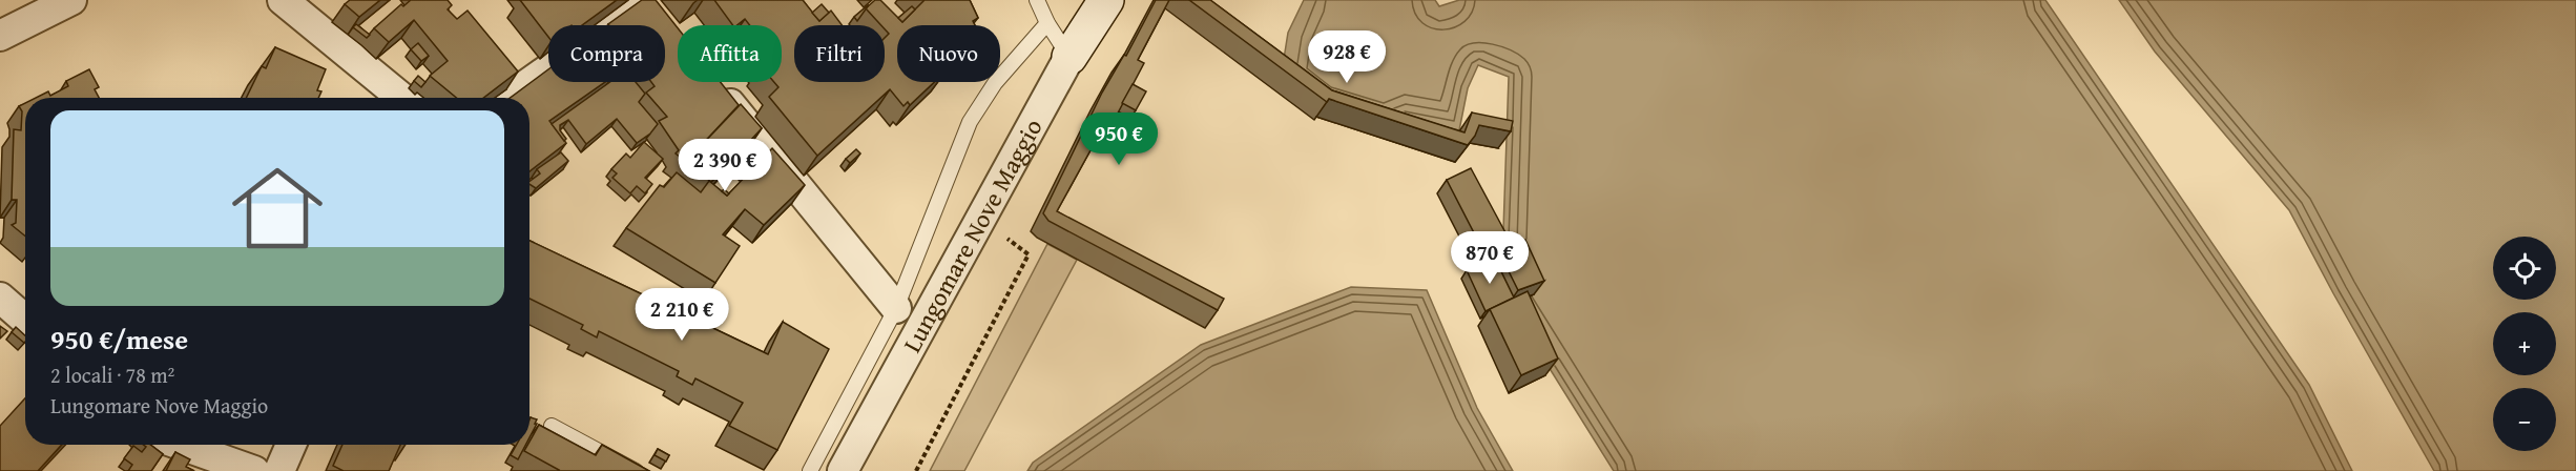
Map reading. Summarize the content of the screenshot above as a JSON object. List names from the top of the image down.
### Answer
{
  "streets": {
    "street": ["Lungomare Nove Maggio"]
  },
  "page": {
    "chip": [
      "Compra",
      "Affitta",
      "Filtri",
      "Nuovo"
    ],
    "price": [
      "928 €",
      "950 €",
      "2 390 €",
      "870 €",
      "2 210 €"
    ],
    "list": [
      {
        "name": "950 €/mese",
        "note": "2 locali · 78 m² · Lungomare Nove Maggio"
      }
    ],
    "map_buttons": ["+", "−"]
  }
}
